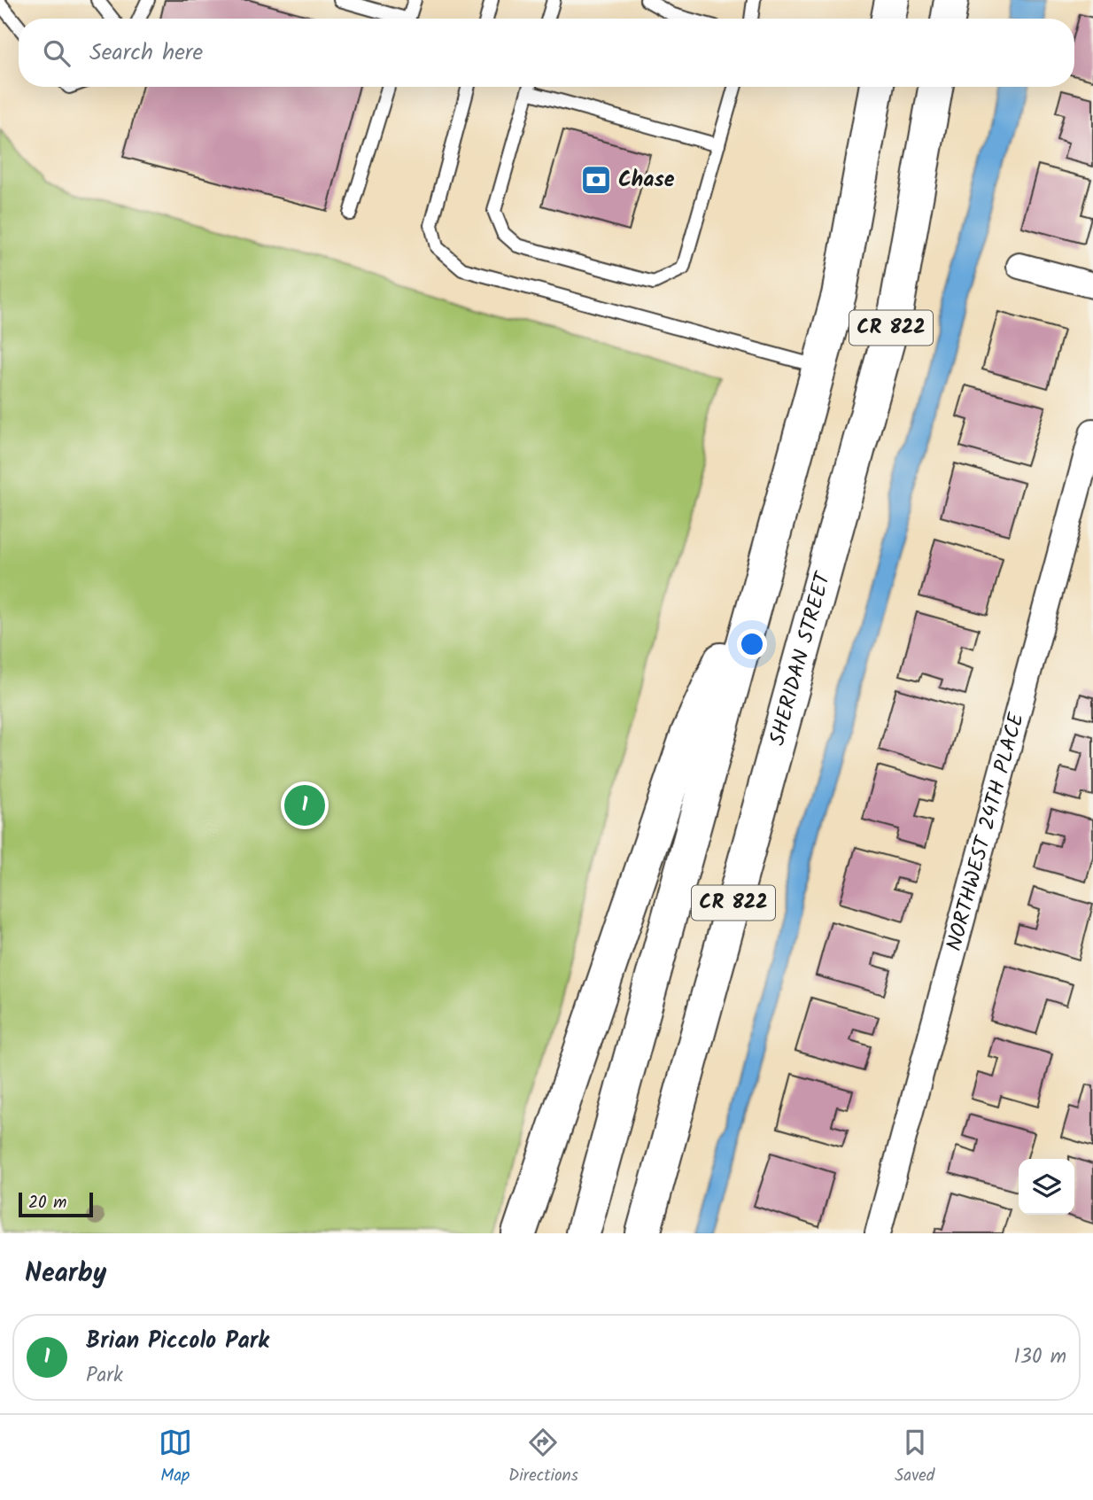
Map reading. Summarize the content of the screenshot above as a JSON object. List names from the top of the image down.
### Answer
{
  "streets": {
    "main road": ["CR 822", "SHERIDAN STREET"],
    "street": ["NORTHWEST 24TH PLACE"]
  },
  "places": {
    "bank": ["Chase"]
  },
  "scale_bar": "20 m",
  "page": {
    "search": "Search here",
    "pins": "1",
    "scale": "20 m",
    "heading": "Nearby",
    "list": [
      {
        "mark": "1",
        "name": "Brian Piccolo Park",
        "note": "Park",
        "value": "130 m"
      }
    ],
    "nav": ["Map", "Directions", "Saved"]
  }
}
